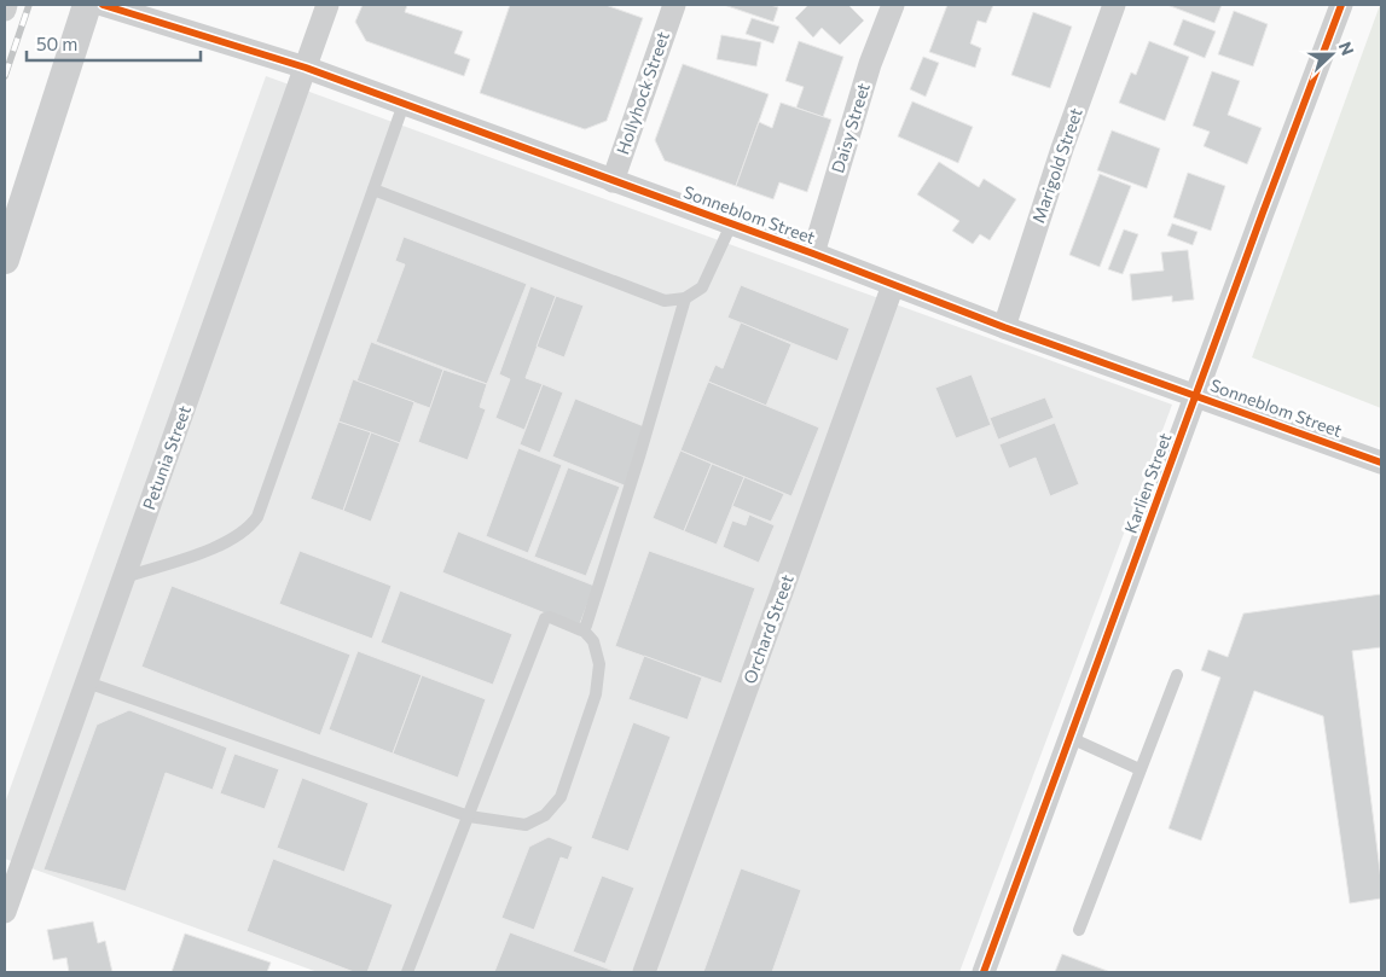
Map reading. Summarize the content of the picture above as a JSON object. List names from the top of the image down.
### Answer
{
  "streets": {
    "street": [
      "Hollyhock Street",
      "Daisy Street",
      "Marigold Street",
      "Sonneblom Street",
      "Petunia Street",
      "Karlien Street",
      "Orchard Street"
    ]
  },
  "crossings": [
    ["Hollyhock Street", "Sonneblom Street"],
    ["Daisy Street", "Sonneblom Street"],
    ["Marigold Street", "Sonneblom Street"],
    ["Sonneblom Street", "Petunia Street"],
    ["Sonneblom Street", "Karlien Street"],
    ["Sonneblom Street", "Orchard Street"]
  ],
  "scale_bar": "50 m",
  "north": "right"
}
